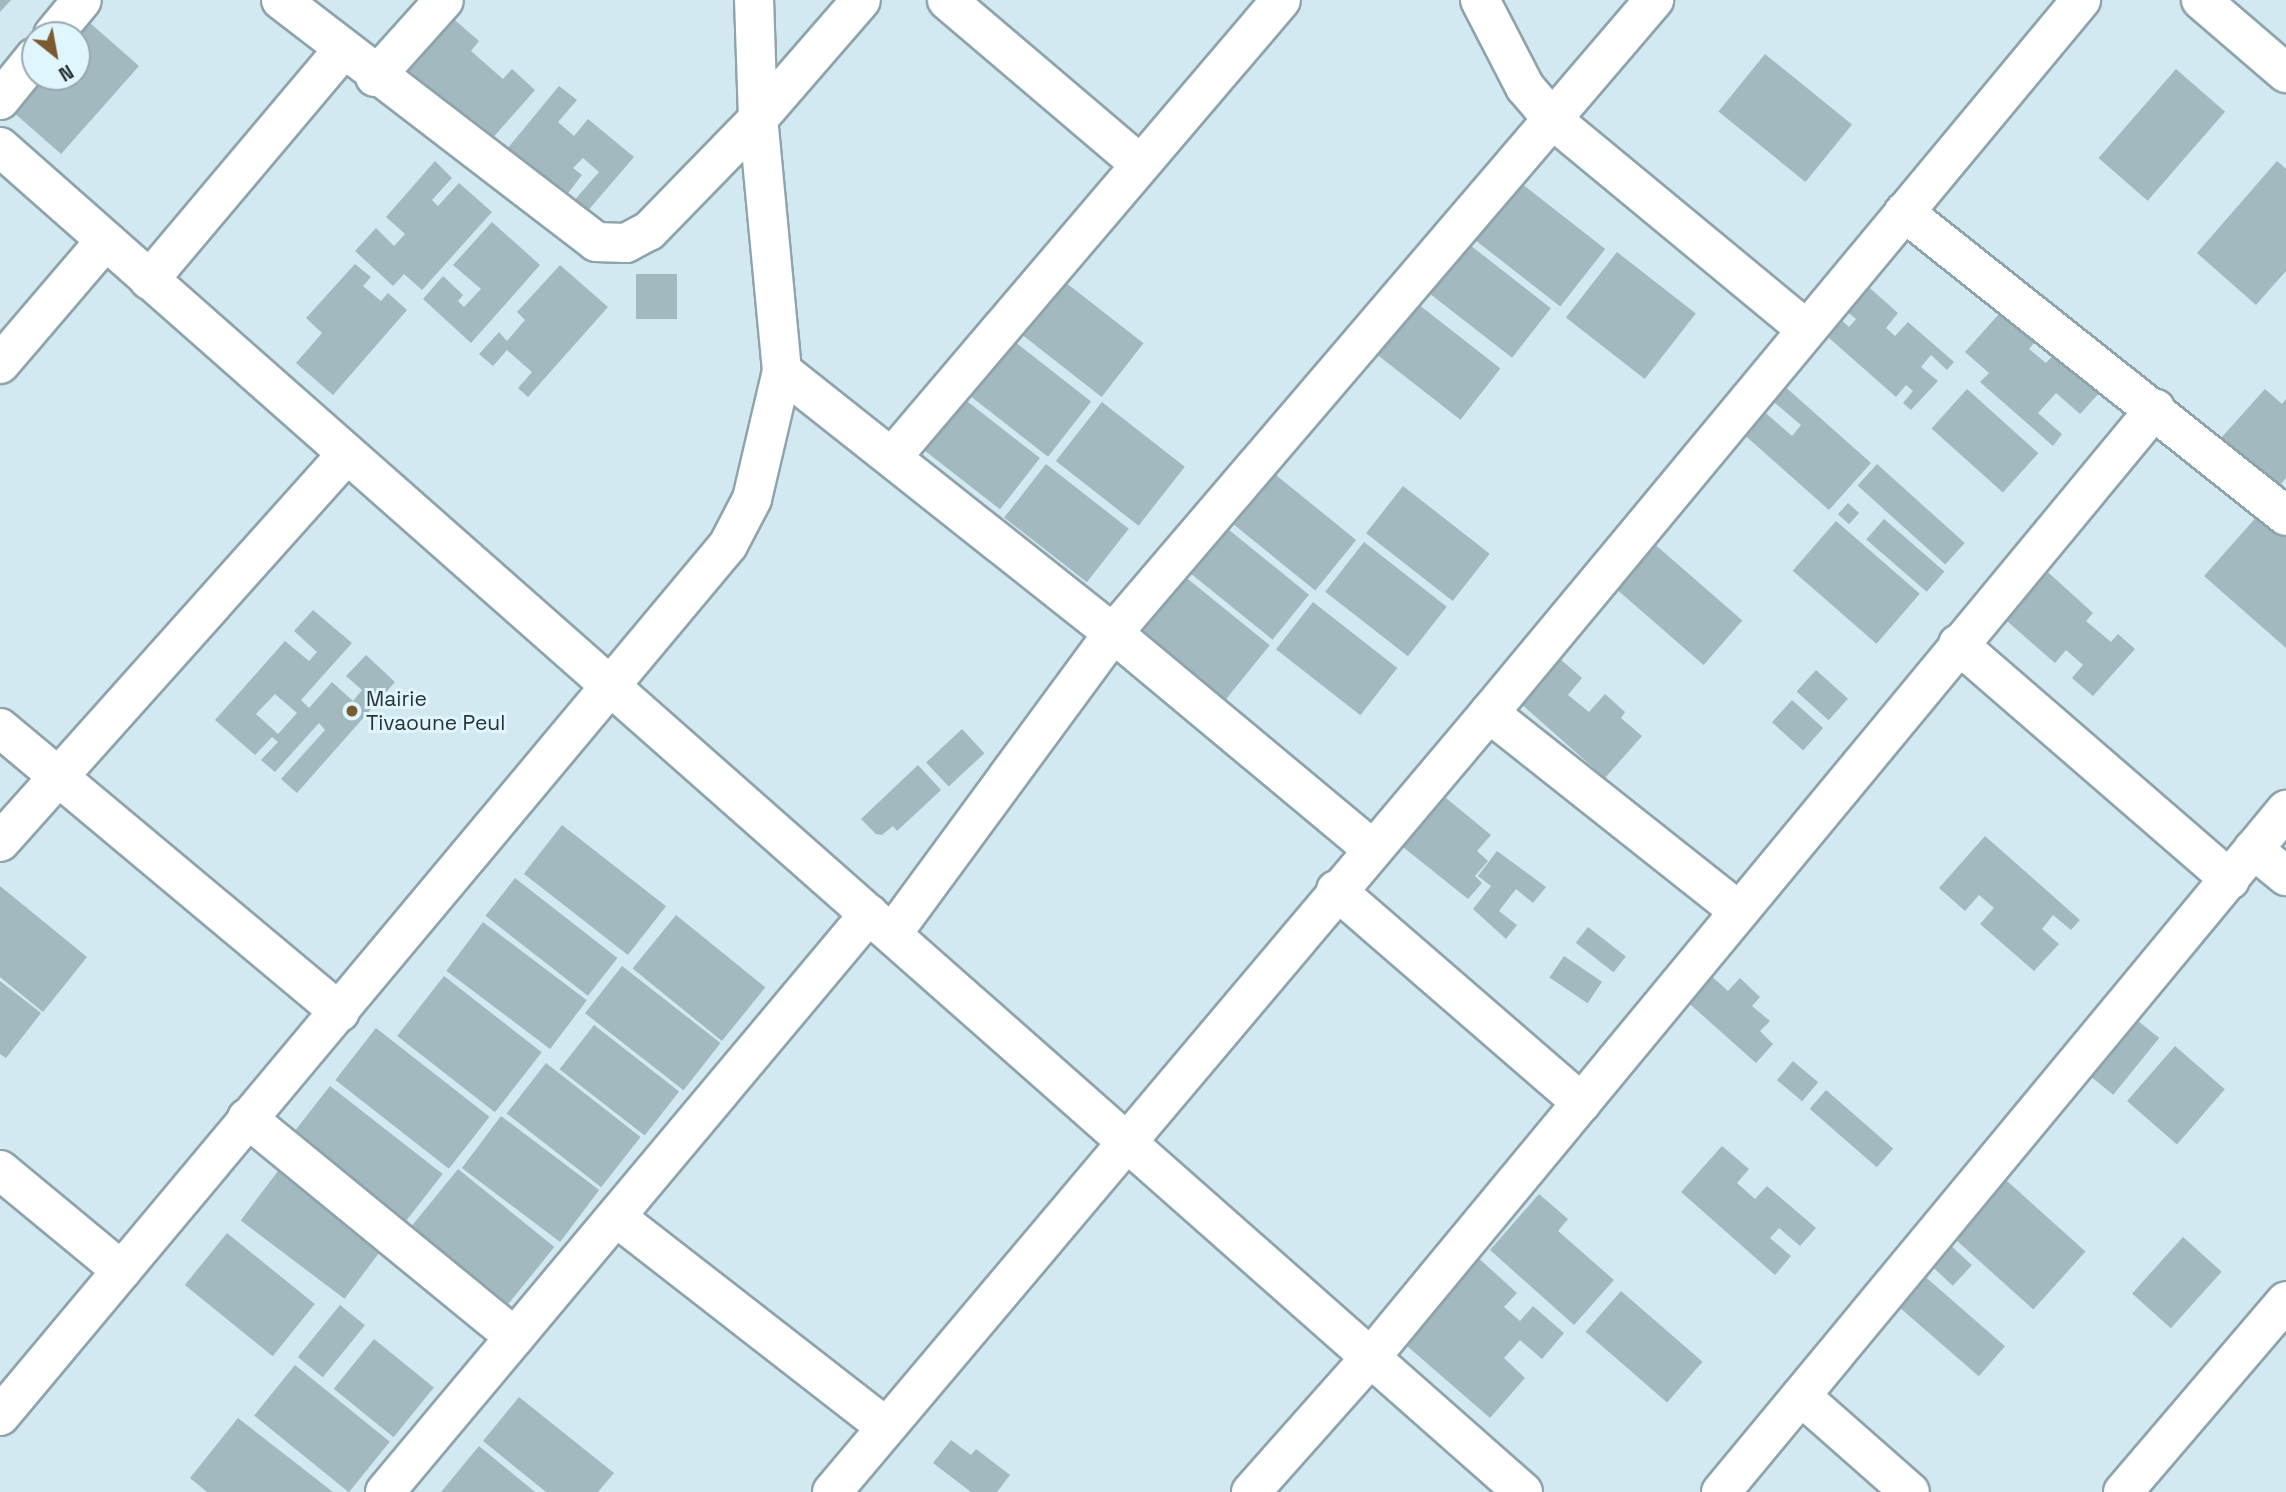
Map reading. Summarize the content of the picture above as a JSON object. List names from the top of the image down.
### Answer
{
  "places": ["Mairie Tivaoune Peul"],
  "north": "bottom right"
}
